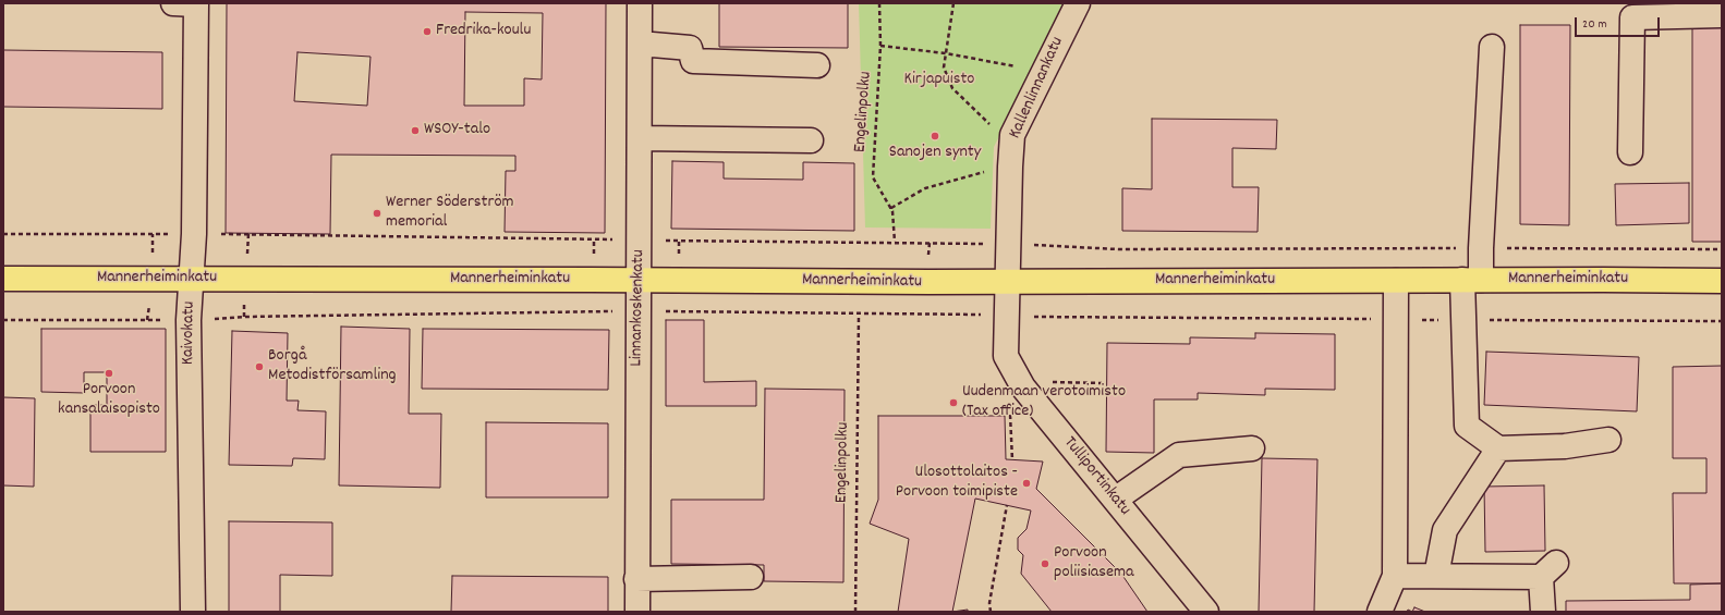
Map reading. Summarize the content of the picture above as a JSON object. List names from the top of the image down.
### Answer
{
  "streets": {
    "main road": ["Mannerheiminkatu"],
    "street": [
      "Kallenlinnankatu",
      "Linnankoskenkatu",
      "Kaivokatu",
      "Tulliportinkatu"
    ],
    "path": ["Engelinpolku"]
  },
  "crossings": [
    ["Kallenlinnankatu", "Mannerheiminkatu"],
    ["Kallenlinnankatu", "Tulliportinkatu"],
    ["Mannerheiminkatu", "Linnankoskenkatu"],
    ["Mannerheiminkatu", "Kaivokatu"],
    ["Mannerheiminkatu", "Tulliportinkatu"]
  ],
  "parks": ["Kirjapuisto"],
  "places": [
    "Fredrika-koulu",
    "WSOY-talo",
    "Sanojen synty",
    "Werner Söderström memorial",
    "Borgå Metodistförsamling",
    "Porvoon kansalaisopisto",
    "Uudenmaan verotoimisto (Tax office)",
    "Ulosottolaitos - Porvoon toimipiste",
    "Porvoon poliisiasema"
  ],
  "scale_bar": "20 m"
}
